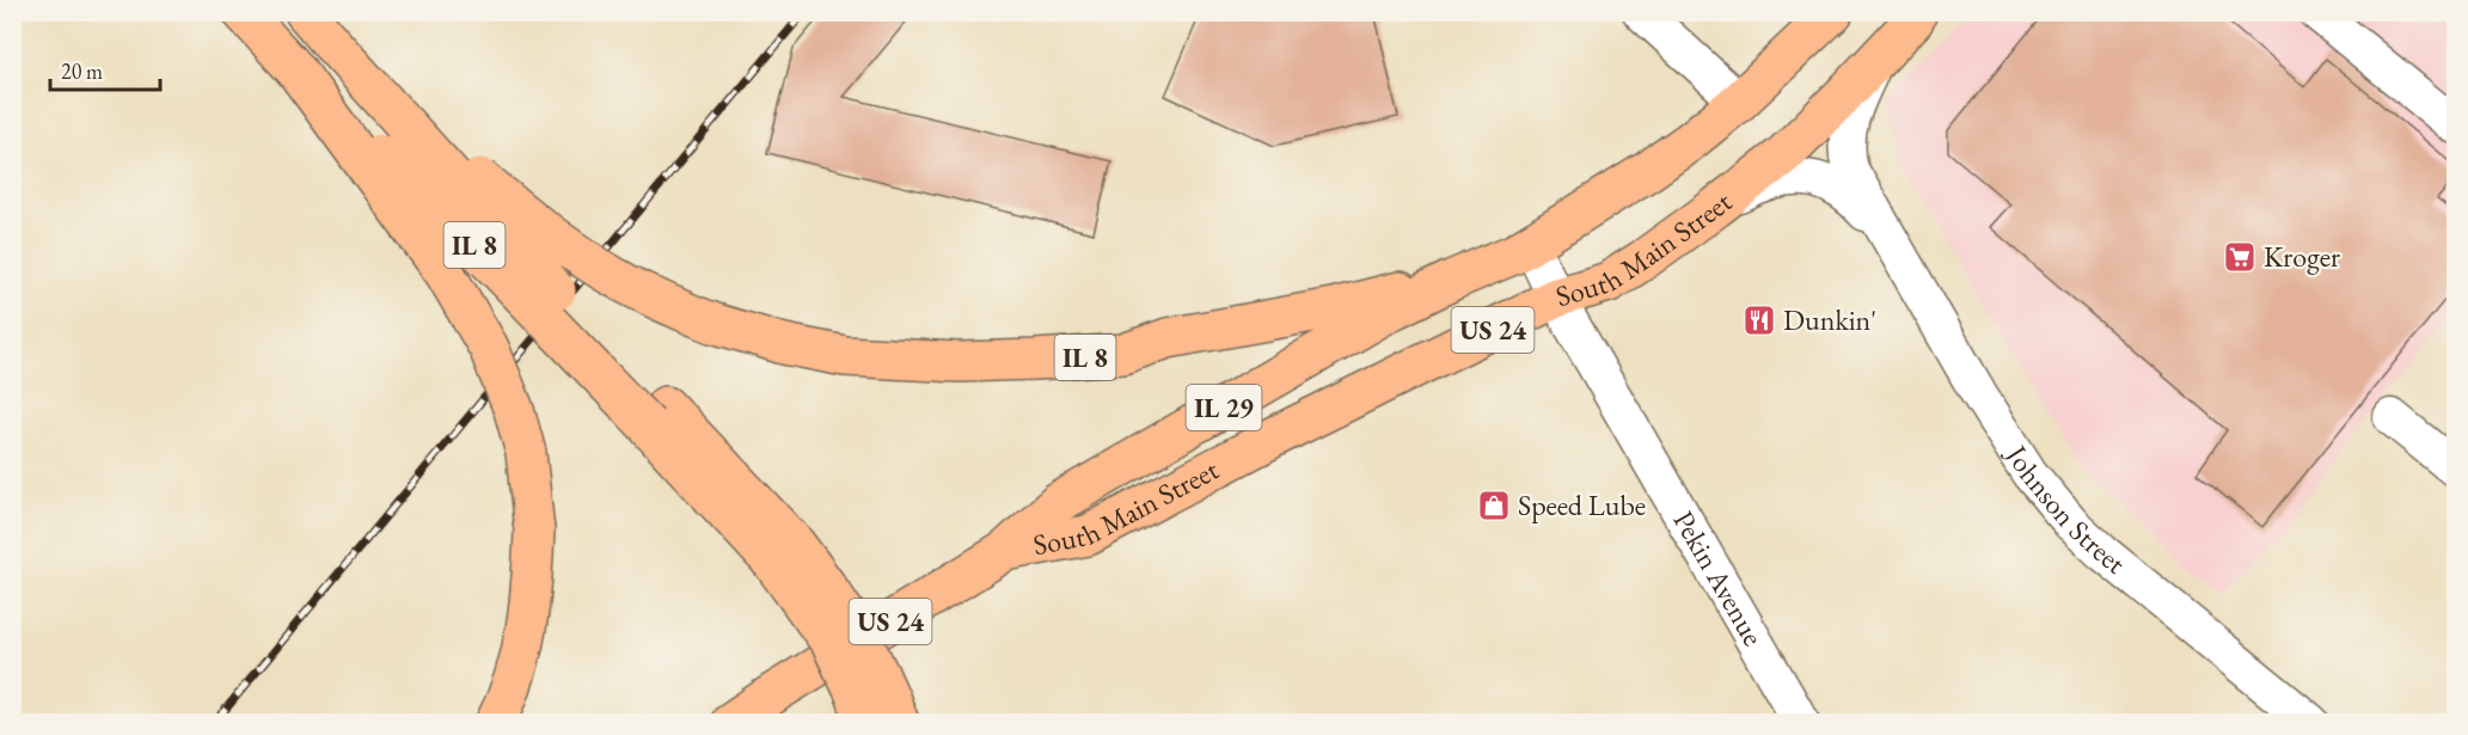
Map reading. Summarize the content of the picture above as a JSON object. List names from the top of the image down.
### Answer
{
  "streets": {
    "main road": [
      "IL 8",
      "South Main Street",
      "US 24",
      "IL 29"
    ],
    "street": ["Johnson Street", "Pekin Avenue"]
  },
  "crossings": [
    ["IL 8", "South Main Street"],
    ["South Main Street", "Johnson Street"],
    ["South Main Street", "Pekin Avenue"]
  ],
  "places": {
    "supermarket": ["Kroger"],
    "restaurant": ["Dunkin'"],
    "shop": ["Speed Lube"]
  },
  "scale_bar": "20 m"
}
